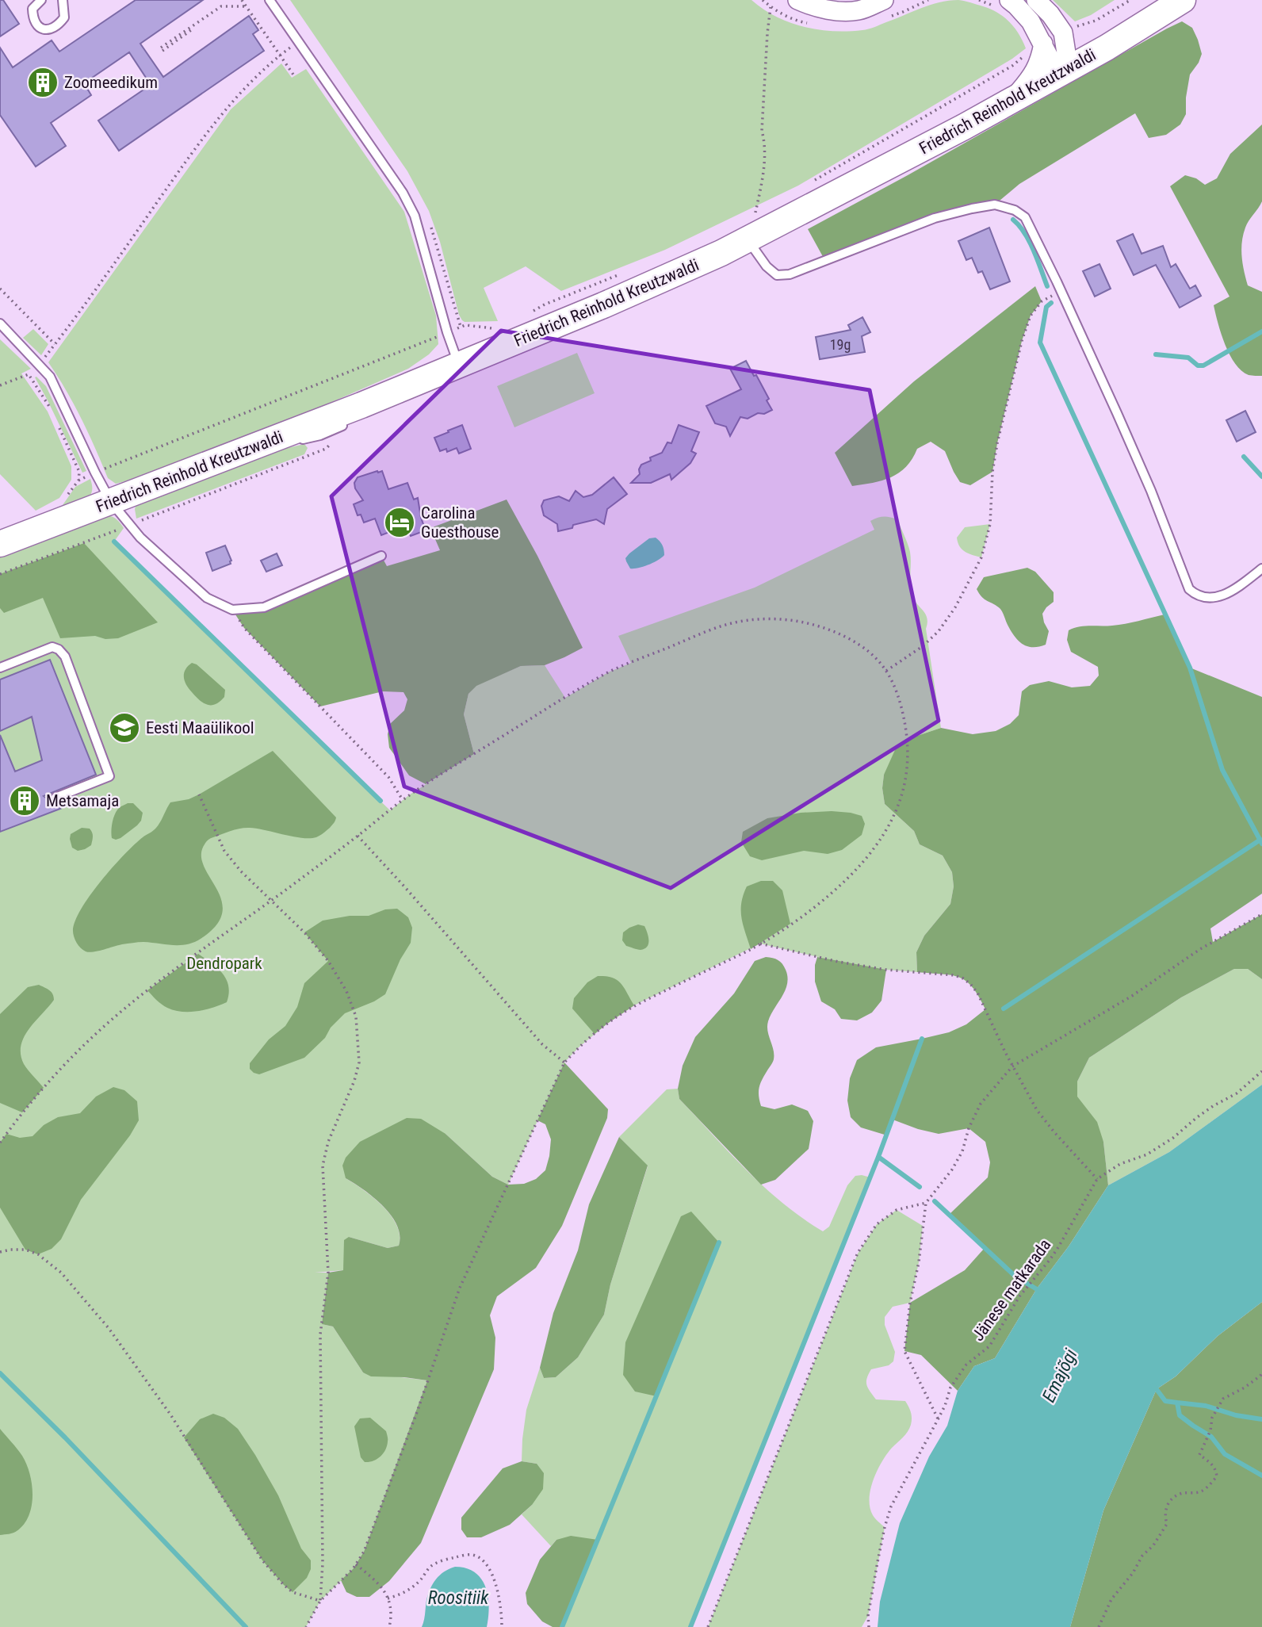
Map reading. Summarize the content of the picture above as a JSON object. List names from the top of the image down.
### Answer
{
  "streets": {
    "main road": ["Friedrich Reinhold Kreutzwaldi"],
    "path": ["Jänese matkarada"]
  },
  "water": ["Emajõgi", "Roositiik"],
  "parks": ["Dendropark"],
  "places": {
    "building": ["Zoomeedikum", "Metsamaja"],
    "hotel": ["Carolina Guesthouse"],
    "school or university": ["Eesti Maaülikool"]
  },
  "house_numbers": ["19g"]
}
